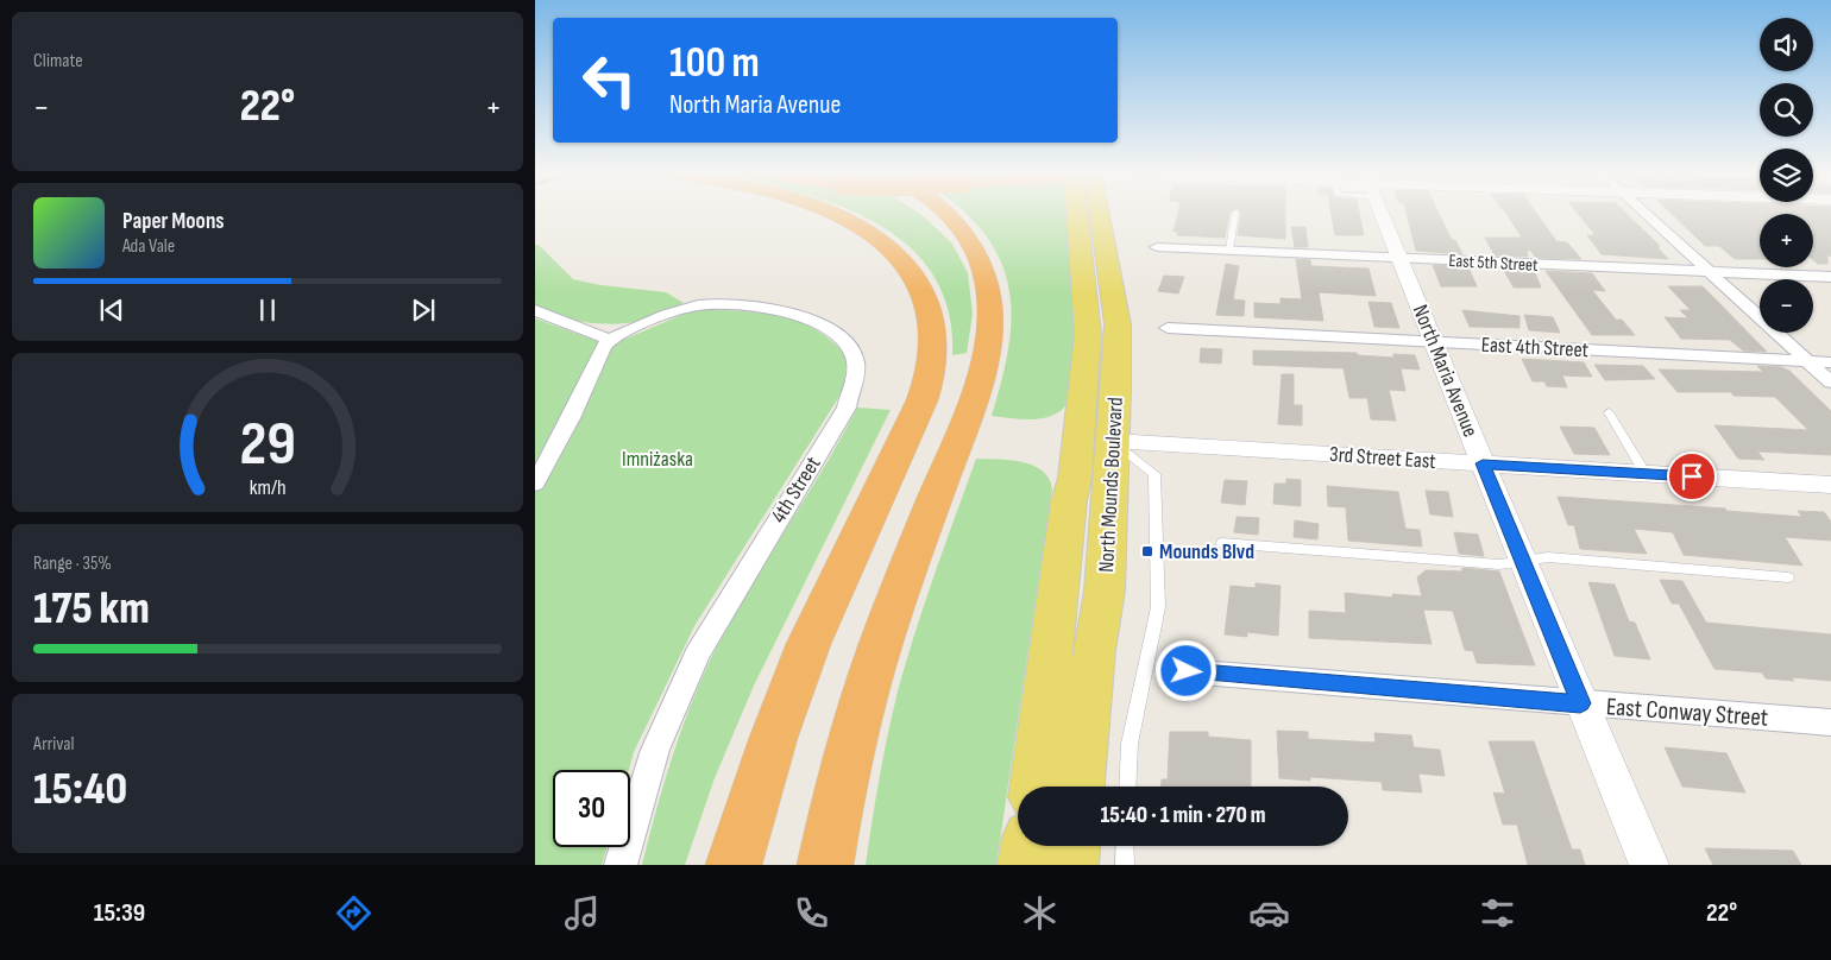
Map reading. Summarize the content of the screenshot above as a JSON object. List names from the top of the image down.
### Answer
{
  "streets": {
    "main road": ["North Mounds Boulevard"],
    "street": [
      "East 5th Street",
      "East 4th Street",
      "North Maria Avenue",
      "3rd Street East",
      "4th Street",
      "East Conway Street"
    ]
  },
  "crossings": [
    ["East 5th Street", "North Maria Avenue"],
    ["East 4th Street", "North Maria Avenue"],
    ["North Maria Avenue", "3rd Street East"],
    ["North Maria Avenue", "East Conway Street"],
    ["3rd Street East", "North Mounds Boulevard"]
  ],
  "parks": ["Imniżaska"],
  "places": {
    "transit": ["Mounds Blvd"]
  },
  "page": {
    "tile": [
      "Climate",
      ["Range · 35%", "175 km"],
      ["Arrival", "15:40"]
    ],
    "map_buttons": ["+", "−"],
    "turn": ["100 m", "North Maria Avenue"],
    "heat": ["−", "22°", "+"],
    "song": ["Paper Moons", "Ada Vale"],
    "limit": "30",
    "trip": "15:40 · 1 min · 270 m",
    "tabs": ["15:39", "22°"],
    "gauge": ["29", "km/h"]
  }
}
